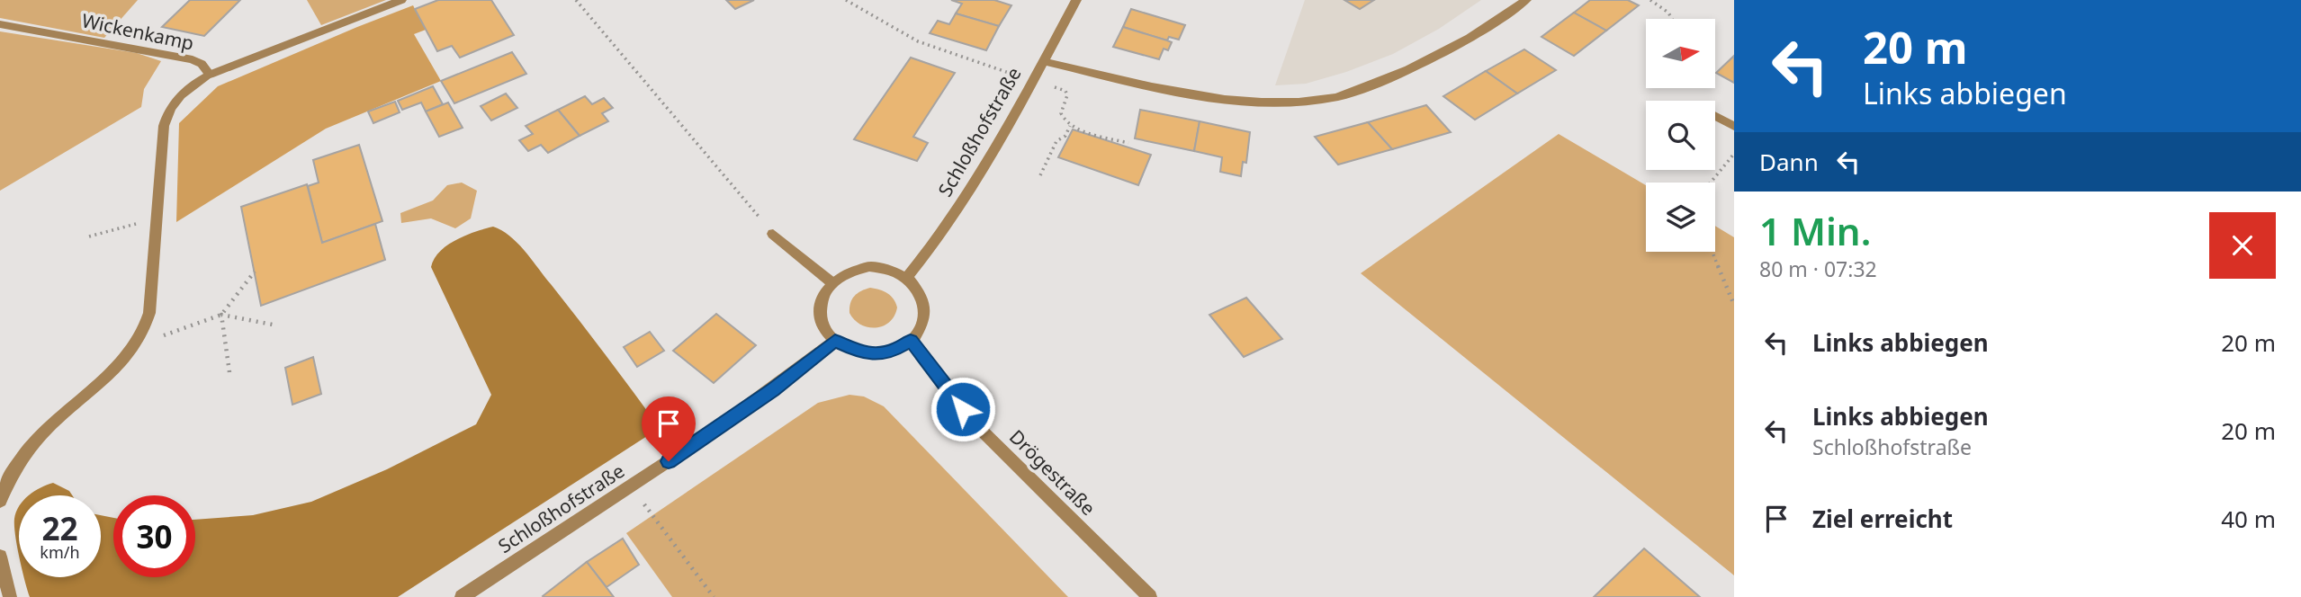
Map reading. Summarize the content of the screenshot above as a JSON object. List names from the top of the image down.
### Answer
{
  "streets": {
    "street": ["Wickenkamp", "Schloßhofstraße", "Drögestraße"]
  },
  "crossings": [
    ["Schloßhofstraße", "Drögestraße"]
  ],
  "north": "right",
  "page": {
    "turn": ["20 m", "Links abbiegen"],
    "then": "Dann",
    "heading": ["1 Min.", "80 m · 07:32"],
    "list": [
      {
        "name": "Links abbiegen",
        "value": "20 m"
      },
      {
        "name": "Links abbiegen",
        "note": "Schloßhofstraße",
        "value": "20 m"
      },
      {
        "name": "Ziel erreicht",
        "value": "40 m"
      }
    ],
    "speed": "22 km/h",
    "limit": "30"
  }
}
